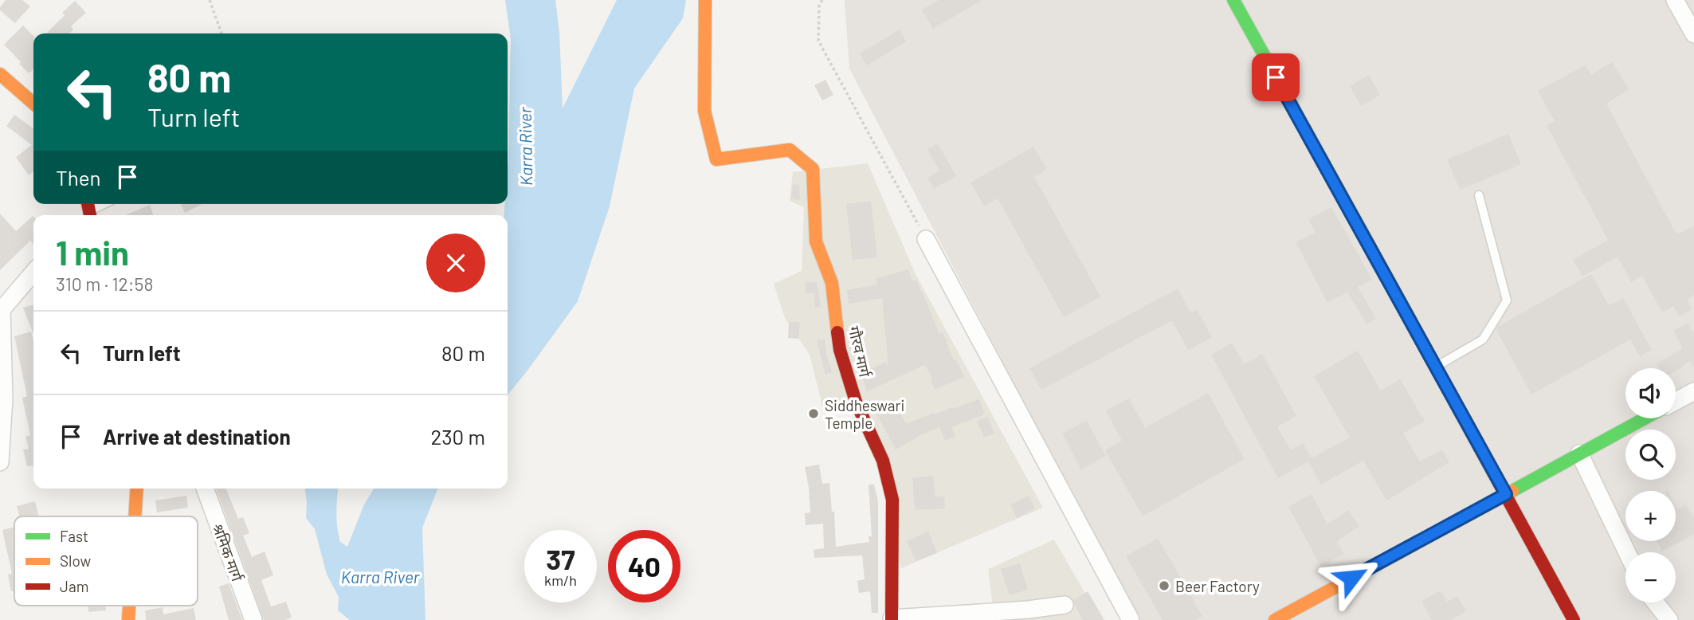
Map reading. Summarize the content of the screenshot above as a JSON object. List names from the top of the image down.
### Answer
{
  "streets": {
    "street": ["गौरव मार्ग", "श्रमिक मार्ग"]
  },
  "water": ["Karra River"],
  "places": ["Siddheswari Temple", "Beer Factory"],
  "legend": ["Fast", "Slow", "Jam"],
  "page": {
    "turn": ["80 m", "Turn left"],
    "then": "Then",
    "heading": ["1 min", "310 m · 12:58"],
    "list": [
      {
        "name": "Turn left",
        "value": "80 m"
      },
      {
        "name": "Arrive at destination",
        "value": "230 m"
      }
    ],
    "map_buttons": ["+", "−"],
    "speed": "37 km/h",
    "limit": "40"
  }
}
